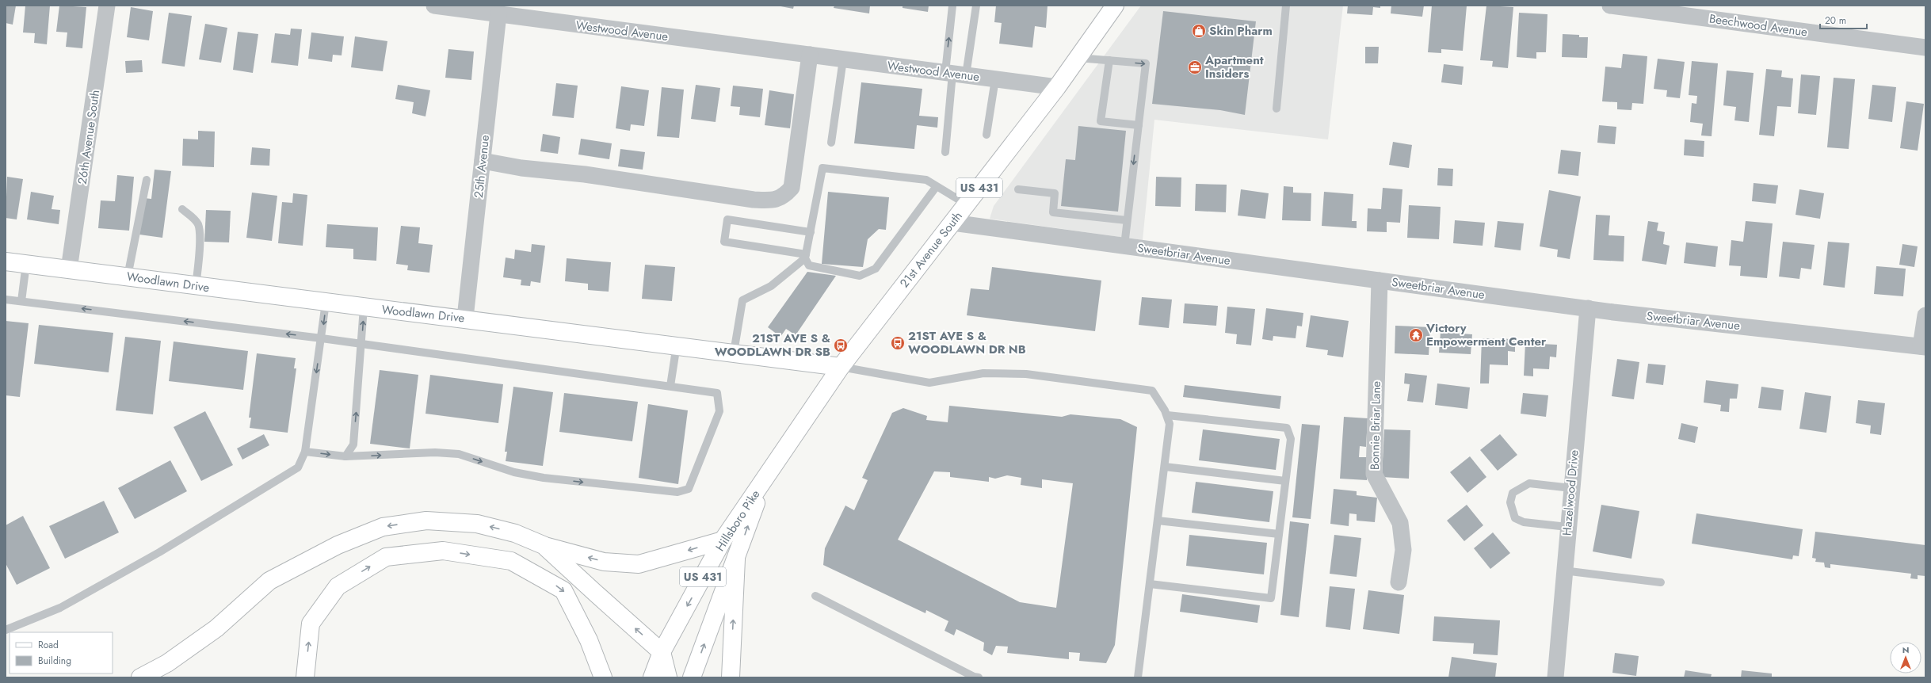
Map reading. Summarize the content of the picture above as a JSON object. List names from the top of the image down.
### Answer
{
  "streets": {
    "main road": [
      "US 431",
      "21st Avenue South",
      "Woodlawn Drive",
      "Hillsboro Pike"
    ],
    "street": [
      "Beechwood Avenue",
      "Westwood Avenue",
      "26th Avenue South",
      "25th Avenue",
      "Sweetbriar Avenue",
      "Bonnie Briar Lane",
      "Hazelwood Drive"
    ]
  },
  "crossings": [
    ["Westwood Avenue", "25th Avenue"],
    ["Westwood Avenue", "21st Avenue South"],
    ["26th Avenue South", "Woodlawn Drive"],
    ["25th Avenue", "Woodlawn Drive"],
    ["21st Avenue South", "Sweetbriar Avenue"],
    ["21st Avenue South", "Woodlawn Drive"],
    ["21st Avenue South", "Hillsboro Pike"],
    ["Sweetbriar Avenue", "Bonnie Briar Lane"],
    ["Sweetbriar Avenue", "Hazelwood Drive"]
  ],
  "places": {
    "shop": ["Skin Pharm"],
    "office": ["Apartment Insiders"],
    "temple": ["Victory Empowerment Center"],
    "bus stop": ["21ST AVE S & WOODLAWN DR NB", "21ST AVE S & WOODLAWN DR SB"]
  },
  "legend": ["Road", "Building"],
  "scale_bar": "20 m",
  "north": "top"
}
